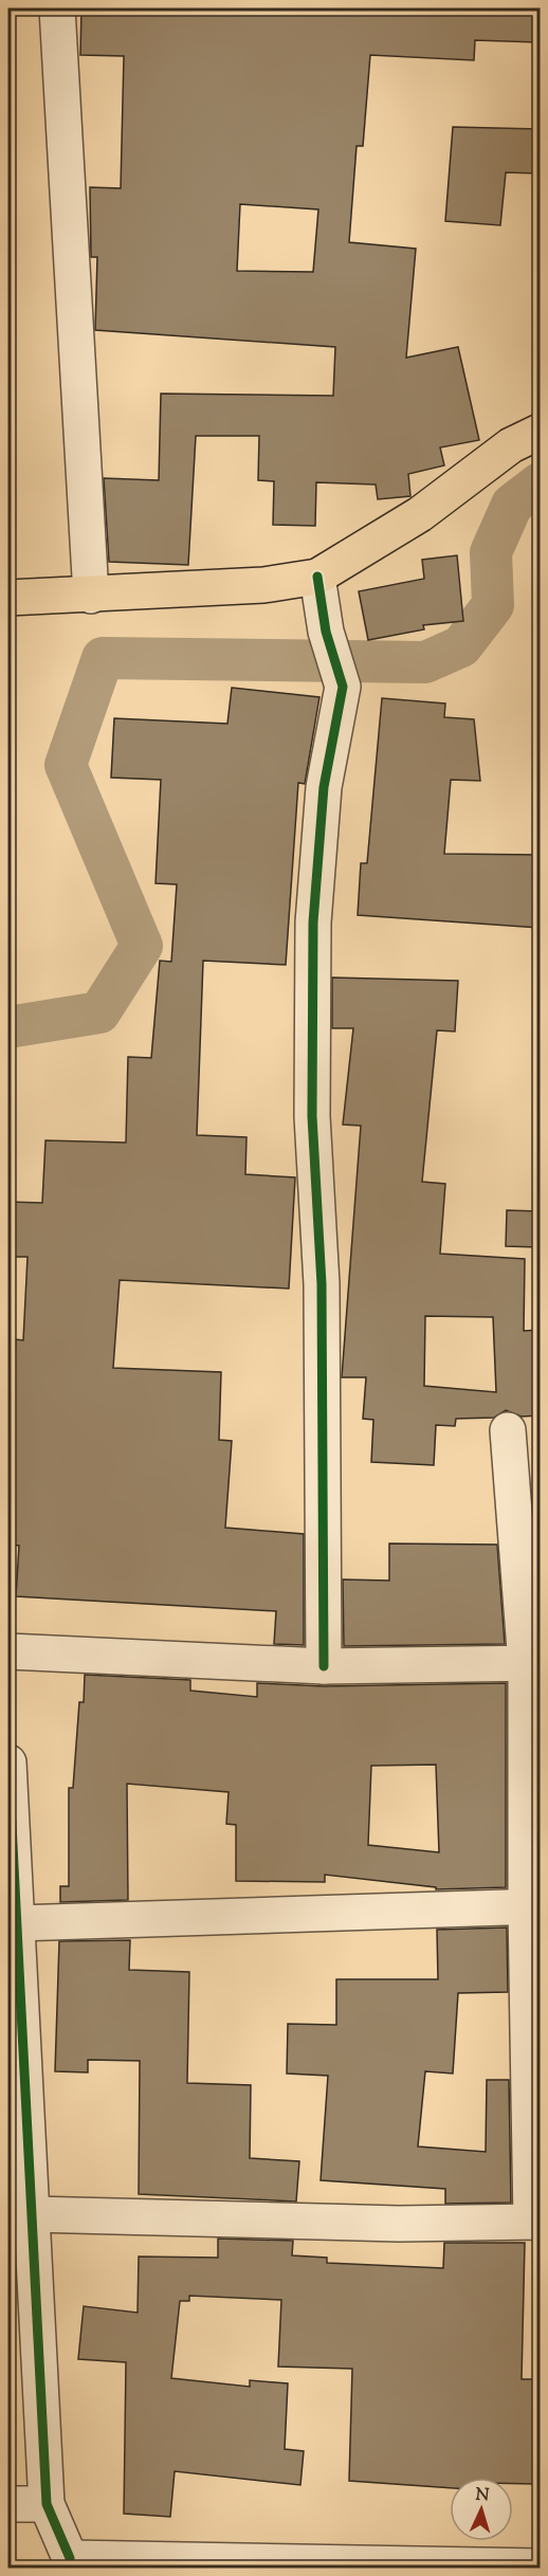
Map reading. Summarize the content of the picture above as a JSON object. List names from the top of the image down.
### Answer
{
  "north": "top"
}
